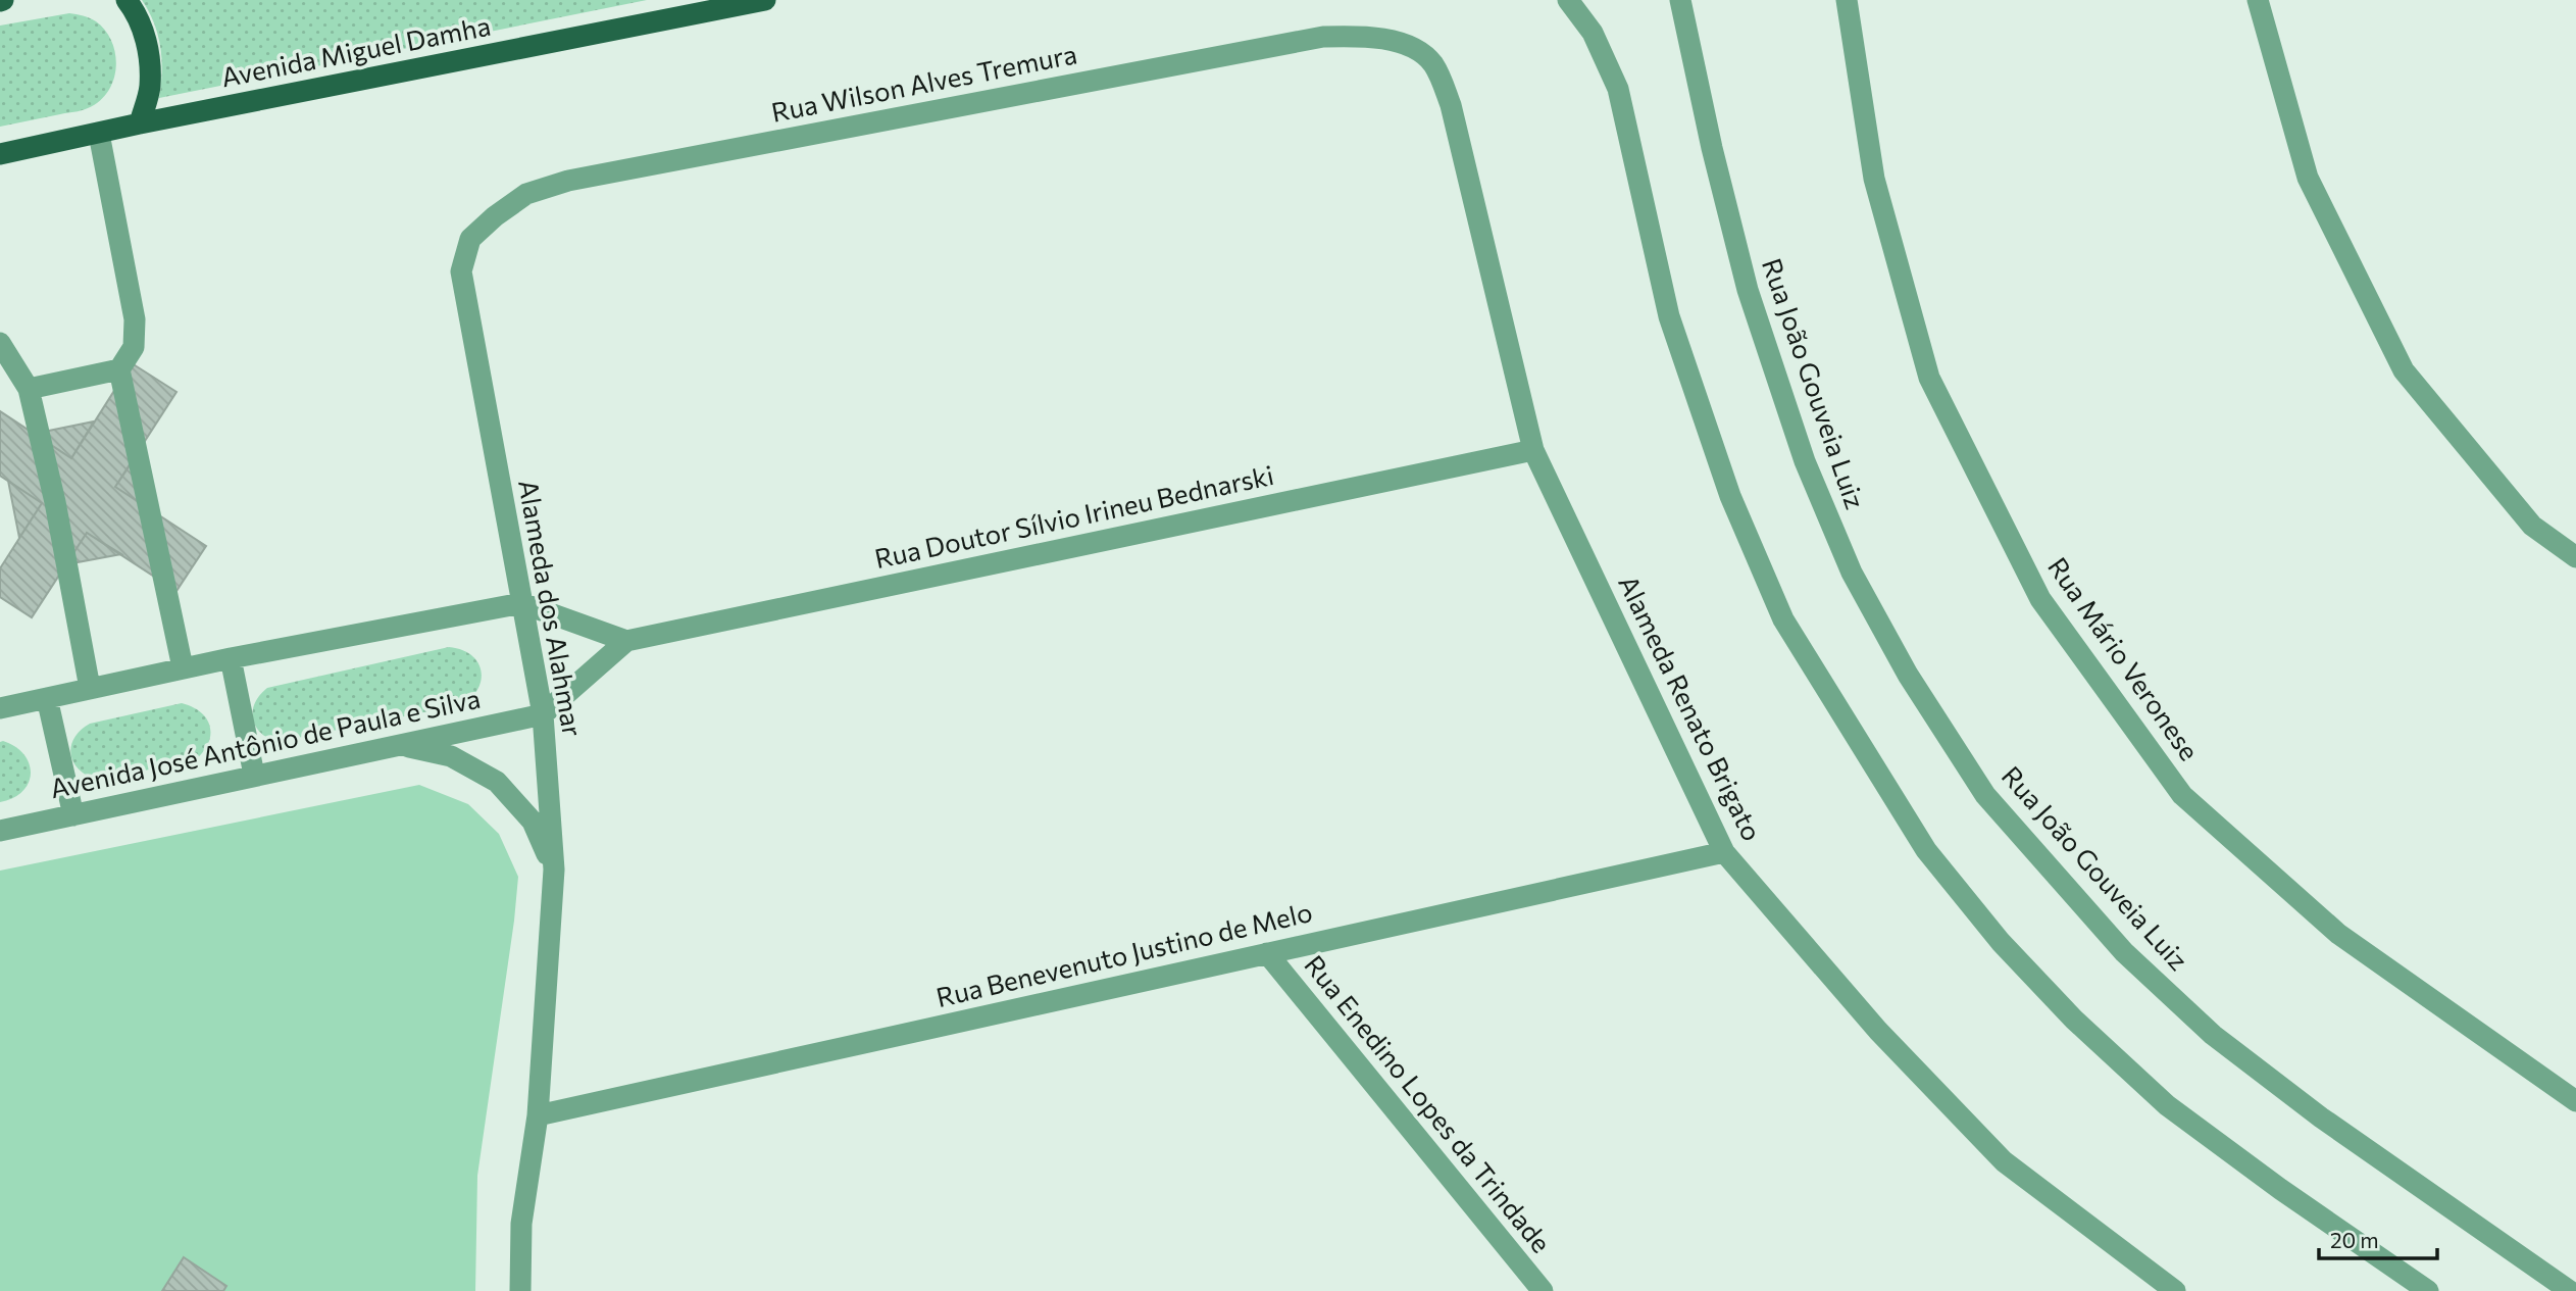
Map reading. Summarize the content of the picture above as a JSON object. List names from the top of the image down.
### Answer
{
  "streets": {
    "main road": ["Avenida Miguel Damha"],
    "street": [
      "Rua Wilson Alves Tremura",
      "Rua João Gouveia Luiz",
      "Rua Doutor Sílvio Irineu Bednarski",
      "Alameda dos Alahmar",
      "Rua Mário Veronese",
      "Alameda Renato Brigato",
      "Avenida José Antônio de Paula e Silva",
      "Rua Benevenuto Justino de Melo",
      "Rua Enedino Lopes da Trindade"
    ]
  },
  "crossings": [
    ["Rua Wilson Alves Tremura", "Alameda dos Alahmar"],
    ["Rua Wilson Alves Tremura", "Alameda Renato Brigato"],
    ["Rua Doutor Sílvio Irineu Bednarski", "Alameda dos Alahmar"],
    ["Rua Doutor Sílvio Irineu Bednarski", "Alameda Renato Brigato"],
    ["Rua Doutor Sílvio Irineu Bednarski", "Avenida José Antônio de Paula e Silva"],
    ["Alameda dos Alahmar", "Avenida José Antônio de Paula e Silva"],
    ["Alameda dos Alahmar", "Rua Benevenuto Justino de Melo"],
    ["Alameda Renato Brigato", "Rua Benevenuto Justino de Melo"],
    ["Rua Benevenuto Justino de Melo", "Rua Enedino Lopes da Trindade"]
  ],
  "scale_bar": "20 m"
}
